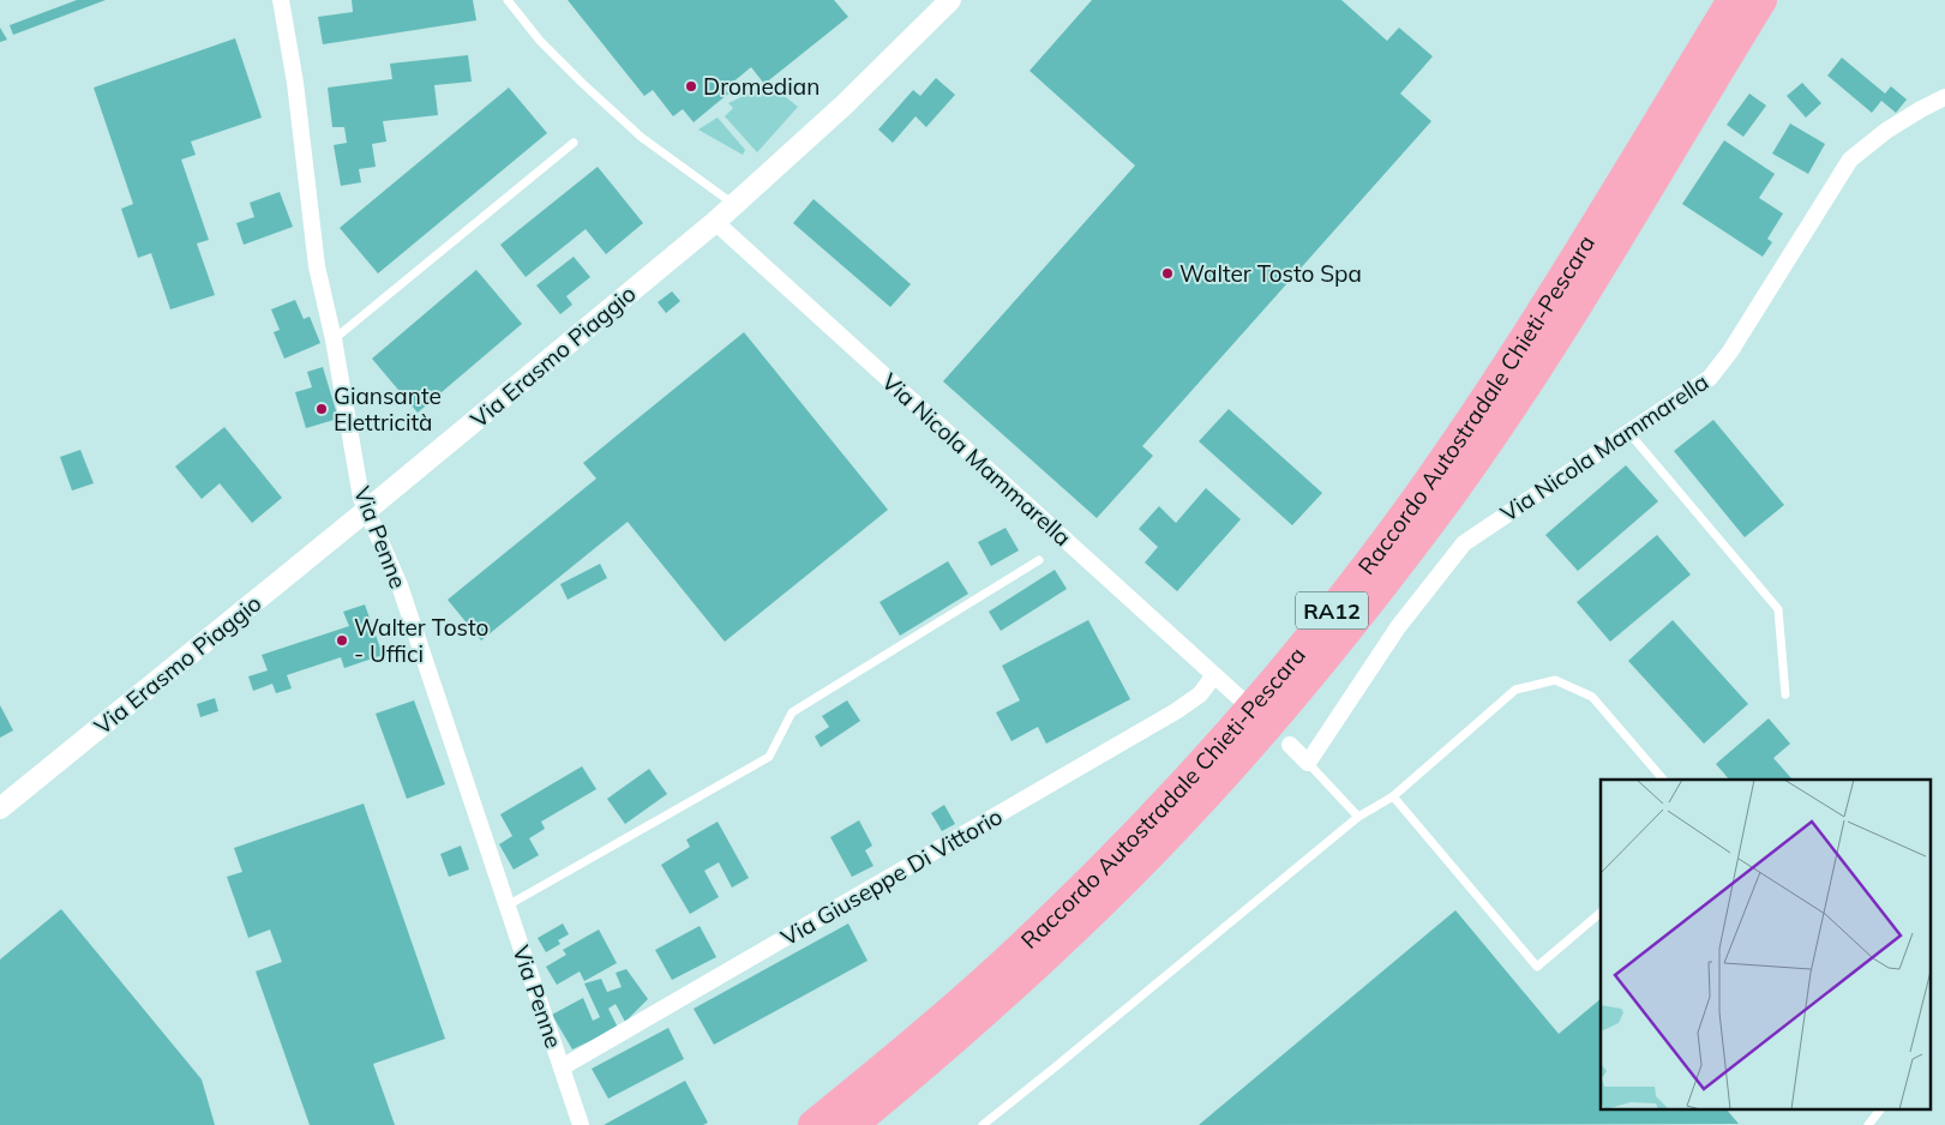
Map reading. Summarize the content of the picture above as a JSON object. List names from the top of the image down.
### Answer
{
  "streets": {
    "highway": ["Raccordo Autostradale Chieti-Pescara", "RA12"],
    "street": [
      "Via Erasmo Piaggio",
      "Via Nicola Mammarella",
      "Via Penne",
      "Via Giuseppe Di Vittorio"
    ]
  },
  "crossings": [
    ["Via Erasmo Piaggio", "Via Nicola Mammarella"],
    ["Via Erasmo Piaggio", "Via Penne"],
    ["Via Nicola Mammarella", "Via Giuseppe Di Vittorio"],
    ["Via Penne", "Via Giuseppe Di Vittorio"]
  ],
  "places": [
    "Dromedian",
    "Walter Tosto Spa",
    "Giansante Elettricità",
    "Walter Tosto - Uffici"
  ]
}
